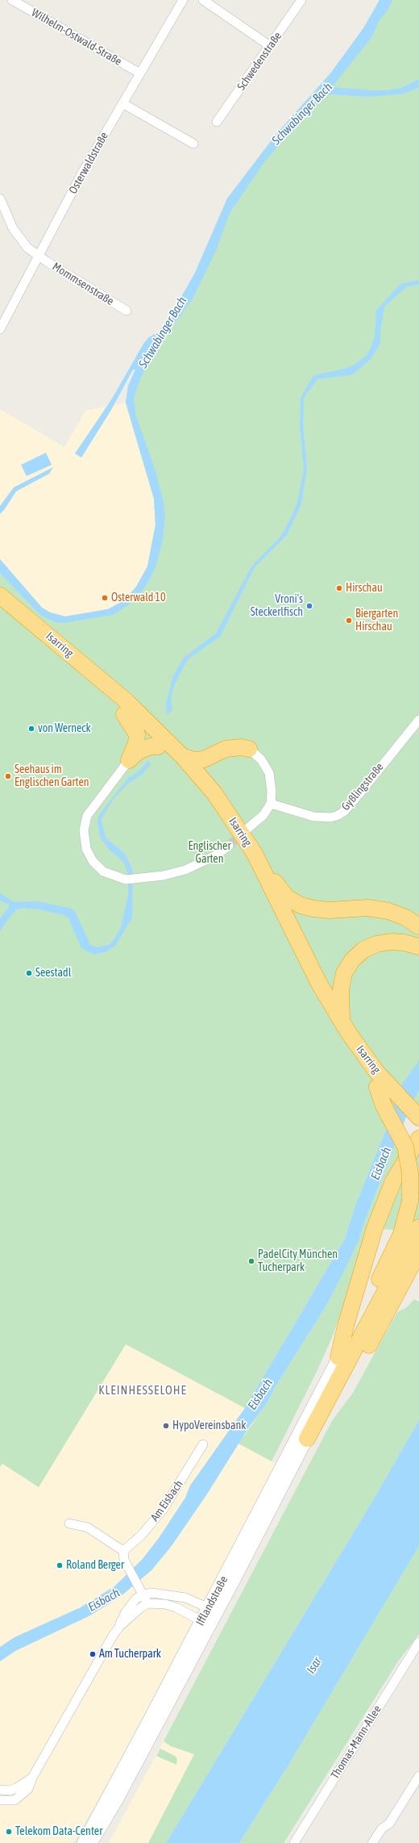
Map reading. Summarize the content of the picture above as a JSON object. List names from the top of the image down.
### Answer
{
  "streets": {
    "highway": ["Isarring"],
    "main road": ["Ifflandstraße"],
    "street": [
      "Wilhelm-Ostwald-Straße",
      "Schwedenstraße",
      "Osterwaldstraße",
      "Mommsenstraße",
      "Gyßlingstraße",
      "Am Eisbach",
      "Thomas-Mann-Allee"
    ]
  },
  "crossings": [
    ["Wilhelm-Ostwald-Straße", "Osterwaldstraße"],
    ["Osterwaldstraße", "Mommsenstraße"]
  ],
  "districts": ["KLEINHESSELOHE"],
  "water": ["Schwabinger Bach", "Eisbach", "Isar"],
  "parks": ["Englischer Garten"],
  "places": [
    "Hirschau",
    "Osterwald 10",
    "Vroni's Steckerlfisch",
    "Biergarten Hirschau",
    "von Werneck",
    "Seehaus im Englischen Garten",
    "Seestadl",
    "PadelCity München Tucherpark",
    "HypoVereinsbank",
    "Roland Berger",
    "Am Tucherpark",
    "Telekom Data-Center"
  ]
}
